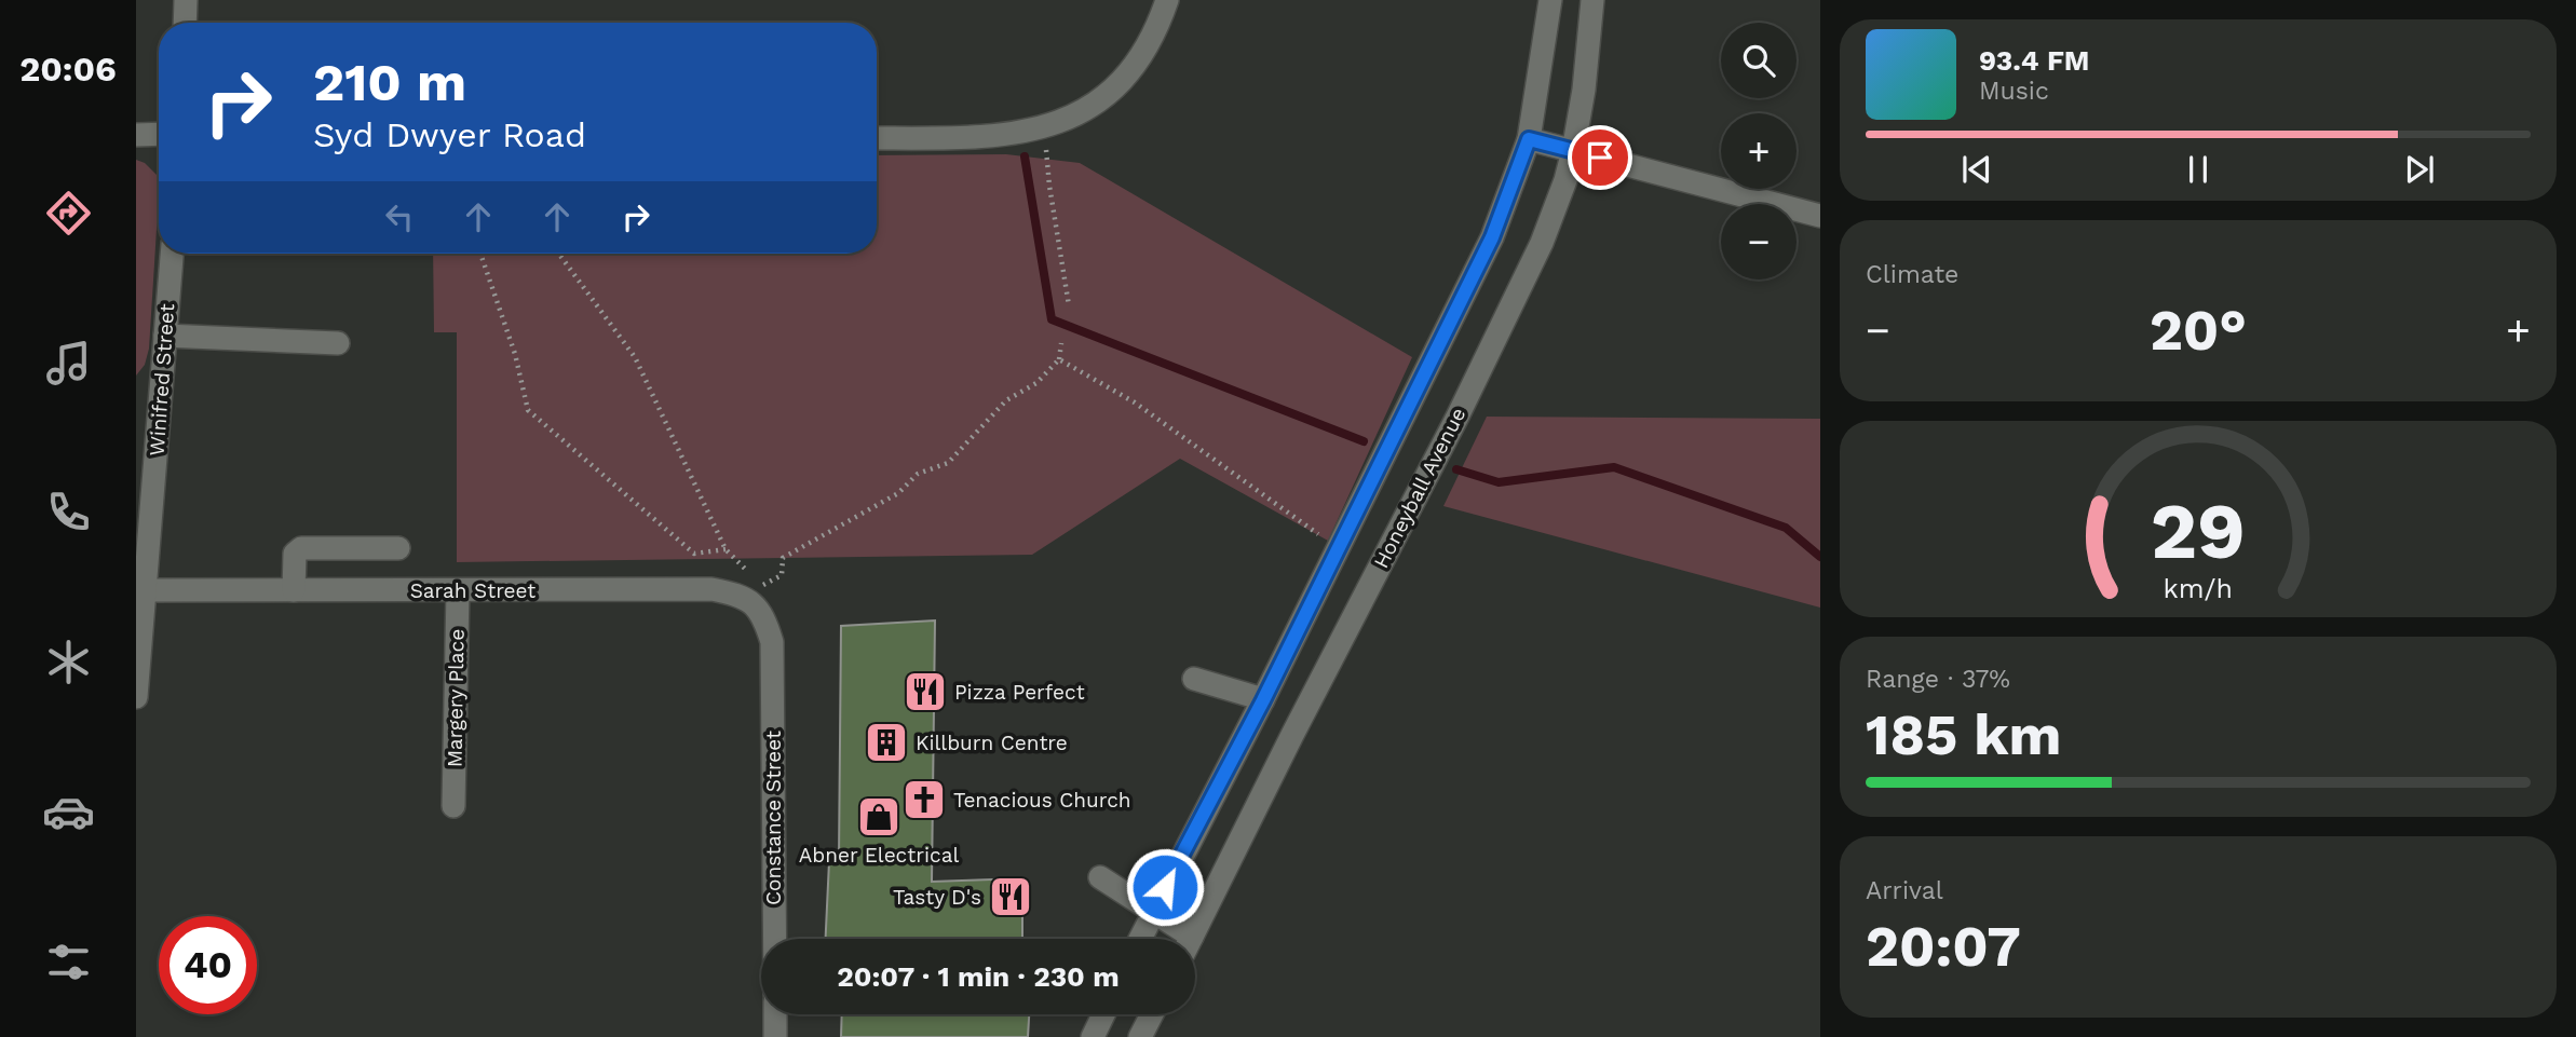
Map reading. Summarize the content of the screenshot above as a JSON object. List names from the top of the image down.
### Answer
{
  "streets": {
    "street": [
      "Winifred Street",
      "Honeyball Avenue",
      "Sarah Street",
      "Margery Place",
      "Constance Street"
    ]
  },
  "crossings": [
    ["Winifred Street", "Sarah Street"],
    ["Sarah Street", "Margery Place"],
    ["Sarah Street", "Constance Street"]
  ],
  "places": {
    "restaurant": ["Pizza Perfect", "Tasty D's"],
    "building": ["Killburn Centre"],
    "church": ["Tenacious Church"],
    "shop": ["Abner Electrical"]
  },
  "page": {
    "tabs": "20:06",
    "map_buttons": ["+", "−"],
    "turn": ["210 m", "Syd Dwyer Road"],
    "song": ["93.4 FM", "Music"],
    "tile": [
      "Climate",
      ["Range · 37%", "185 km"],
      ["Arrival", "20:07"]
    ],
    "heat": ["−", "20°", "+"],
    "limit": "40",
    "trip": "20:07 · 1 min · 230 m",
    "gauge": ["29", "km/h"]
  }
}
